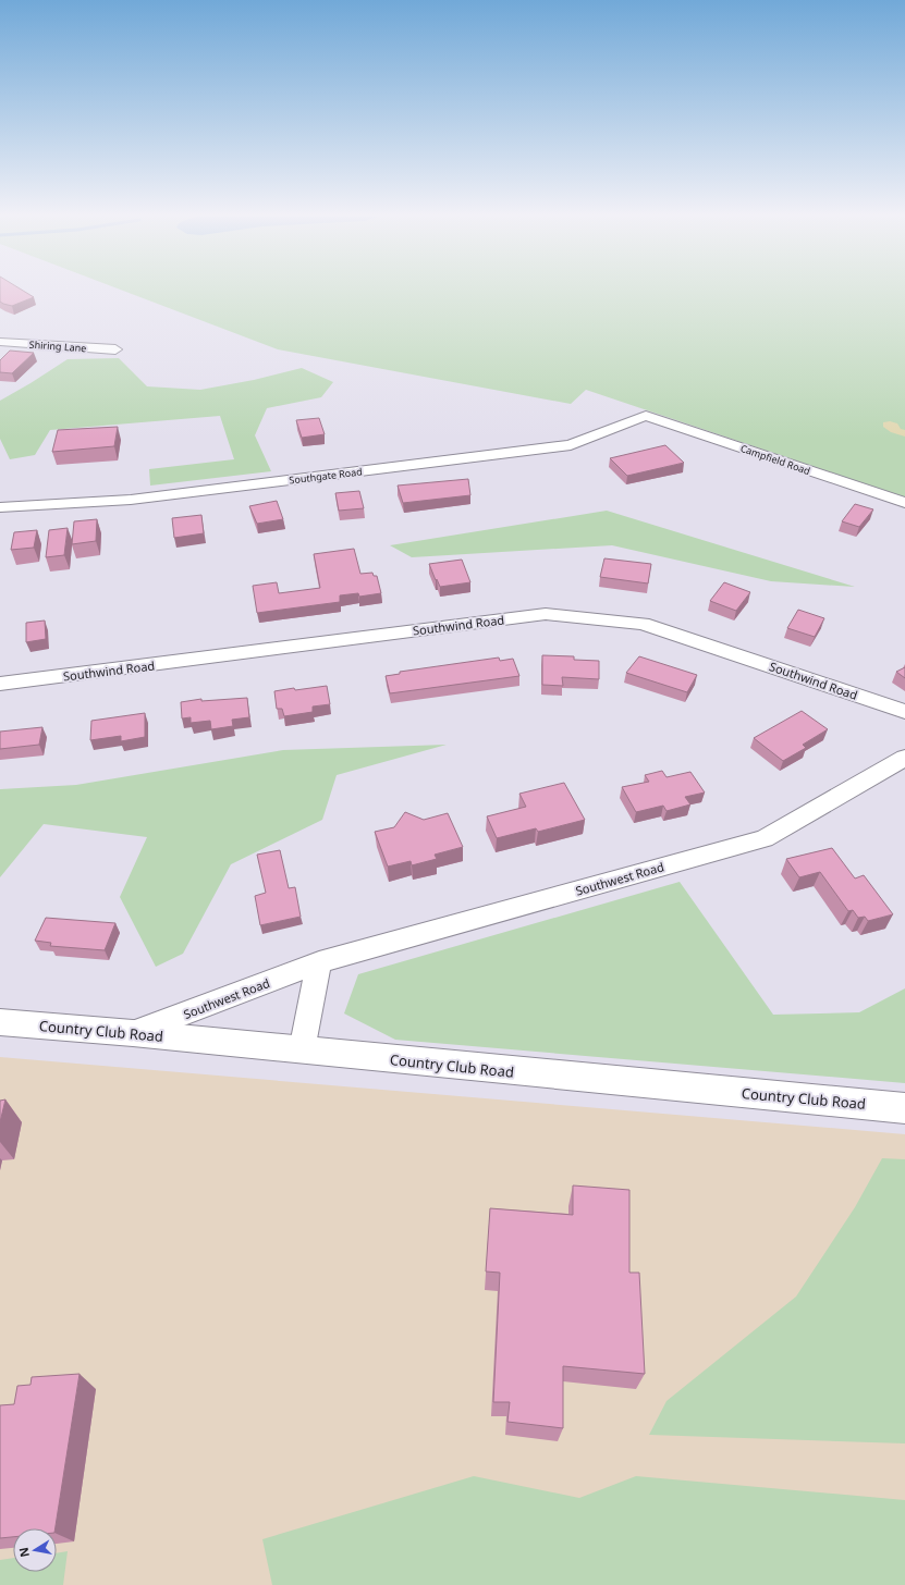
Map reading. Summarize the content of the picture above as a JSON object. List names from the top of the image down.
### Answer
{
  "streets": {
    "street": [
      "Shiring Lane",
      "Campfield Road",
      "Southgate Road",
      "Southwind Road",
      "Southwest Road",
      "Country Club Road"
    ]
  },
  "crossings": [
    ["Campfield Road", "Southgate Road"],
    ["Southwest Road", "Country Club Road"]
  ],
  "north": "left"
}
